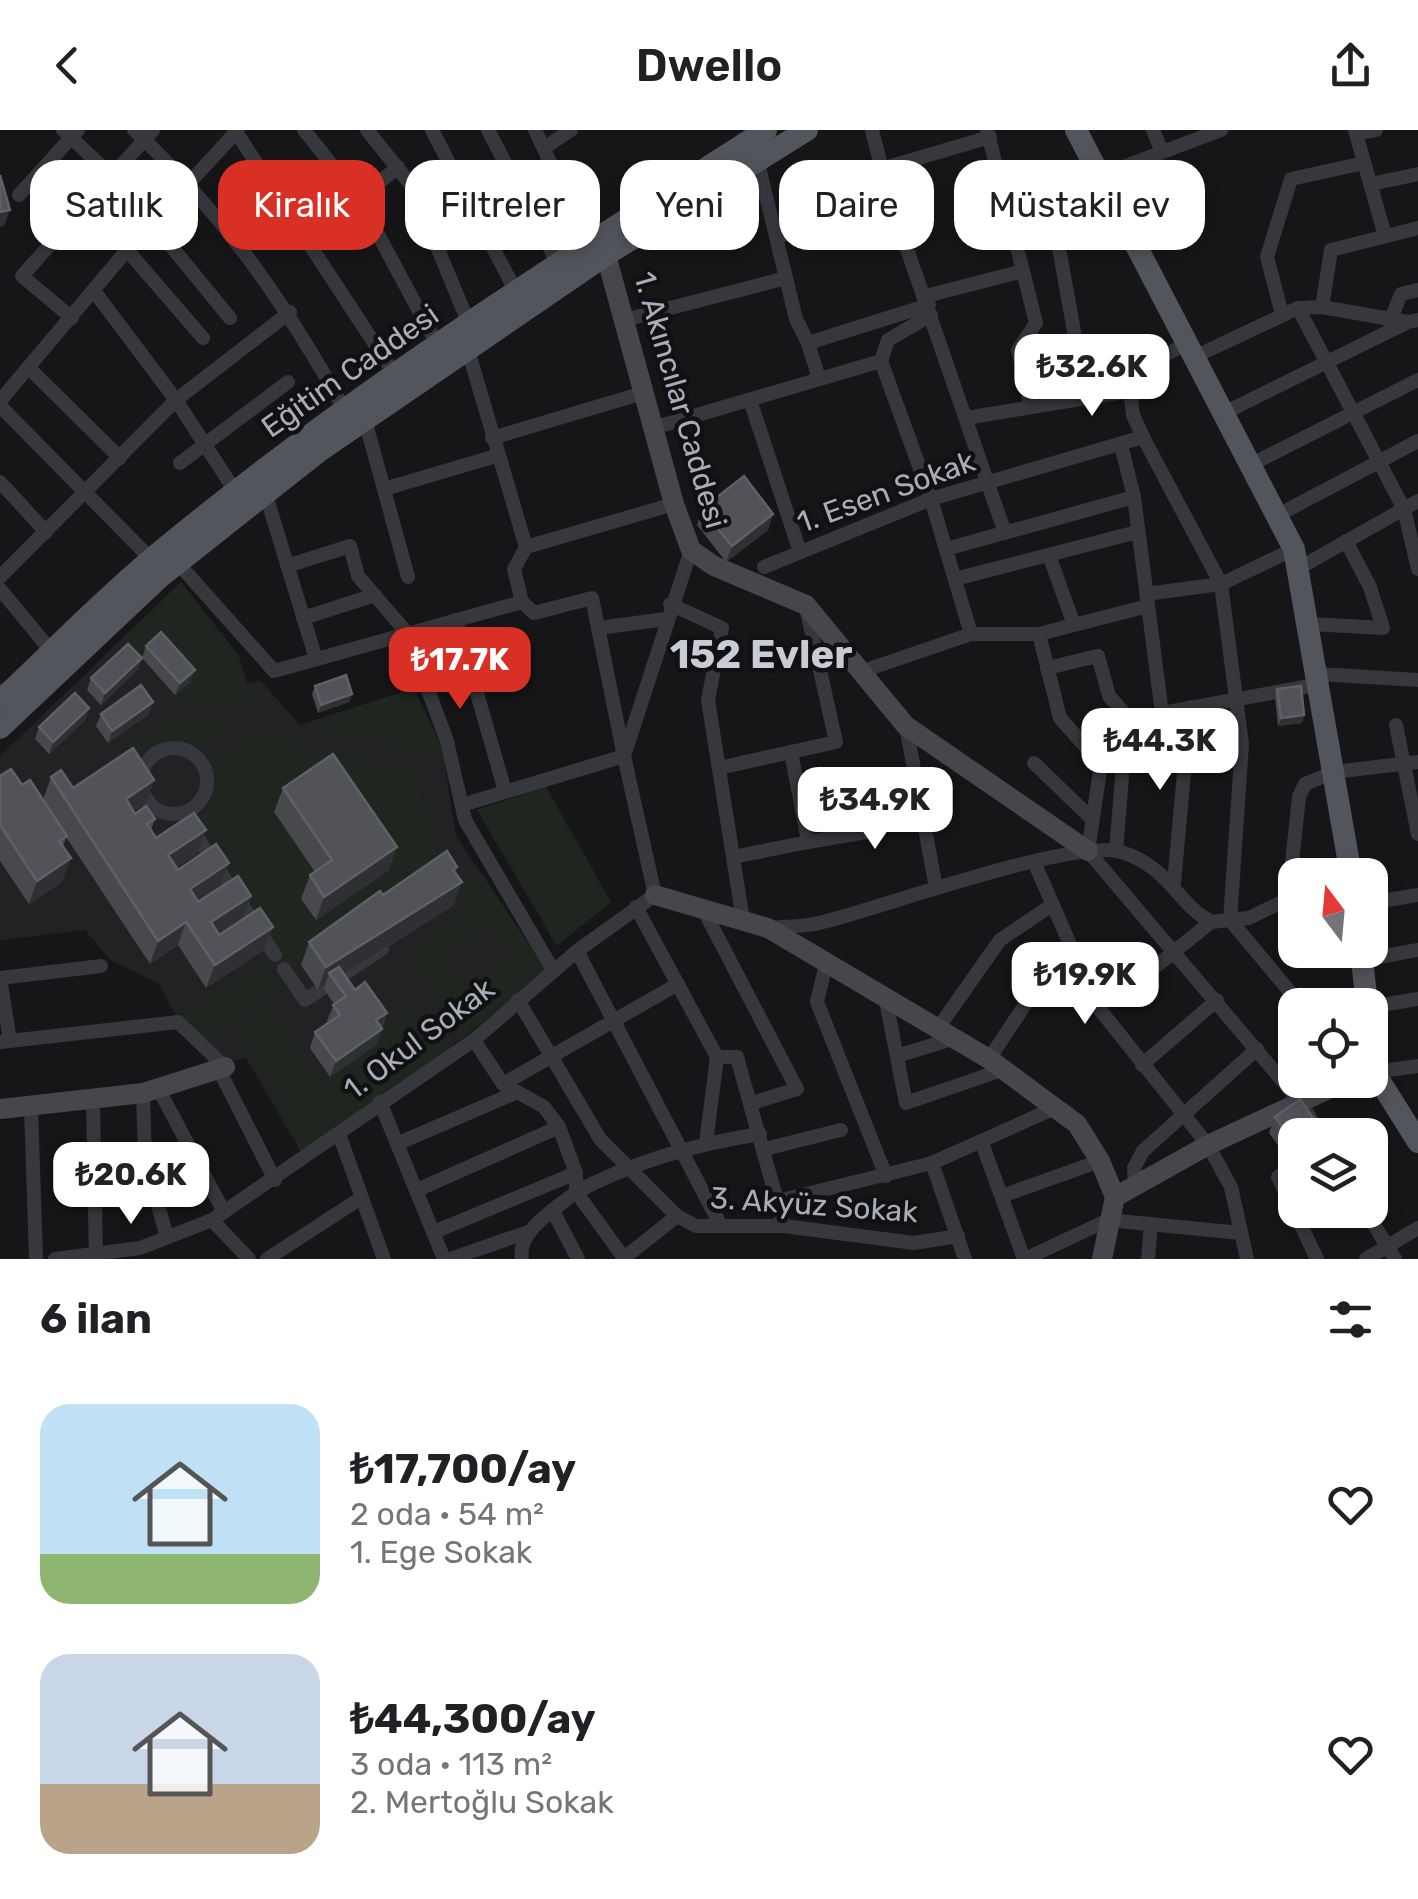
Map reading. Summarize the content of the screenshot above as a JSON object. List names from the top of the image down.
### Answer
{
  "streets": {
    "main road": ["Eğitim Caddesi"],
    "street": [
      "1. Akıncılar Caddesi",
      "1. Esen Sokak",
      "1. Okul Sokak",
      "3. Akyüz Sokak"
    ]
  },
  "crossings": [
    ["1. Okul Sokak", "3. Akyüz Sokak"]
  ],
  "districts": ["152 Evler"],
  "north": "top",
  "page": {
    "header": "Dwello",
    "chip": [
      "Satılık",
      "Kiralık",
      "Filtreler",
      "Yeni",
      "Daire",
      "Müstakil ev"
    ],
    "price": [
      "₺32.6K",
      "₺17.7K",
      "₺44.3K",
      "₺34.9K",
      "₺19.9K",
      "₺20.6K"
    ],
    "heading": "6 ilan",
    "list": [
      {
        "name": "₺17,700/ay",
        "note": "2 oda · 54 m² · 1. Ege Sokak"
      },
      {
        "name": "₺44,300/ay",
        "note": "3 oda · 113 m² · 2. Mertoğlu Sokak"
      }
    ]
  }
}
